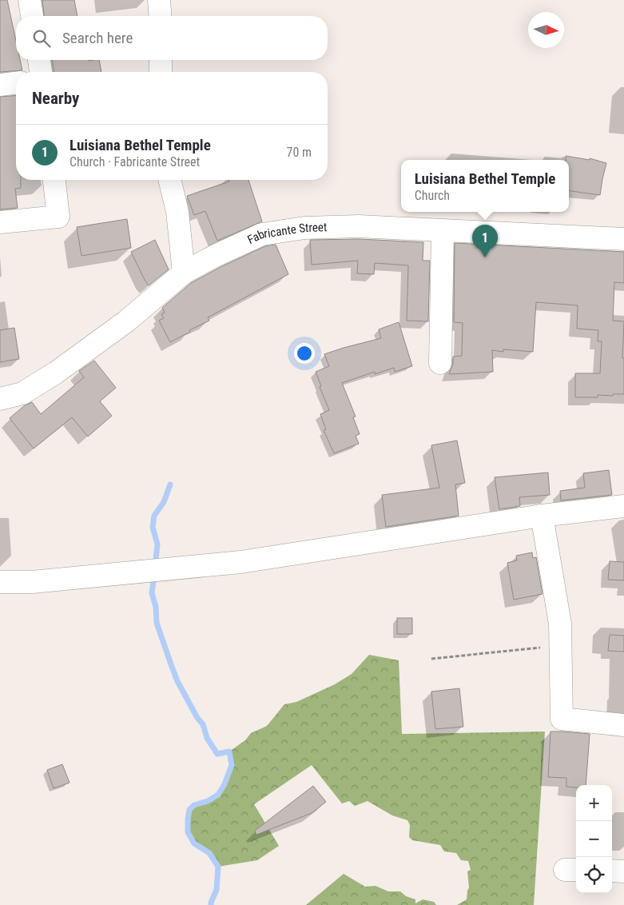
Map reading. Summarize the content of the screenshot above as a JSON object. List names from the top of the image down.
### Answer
{
  "streets": {
    "street": ["Fabricante Street"]
  },
  "north": "right",
  "page": {
    "search": "Search here",
    "heading": "Nearby",
    "list": [
      {
        "mark": "1",
        "name": "Luisiana Bethel Temple",
        "note": "Church · Fabricante Street",
        "value": "70 m"
      }
    ],
    "popup": ["Luisiana Bethel Temple", "Church"],
    "pins": "1",
    "map_buttons": ["+", "−"]
  }
}
